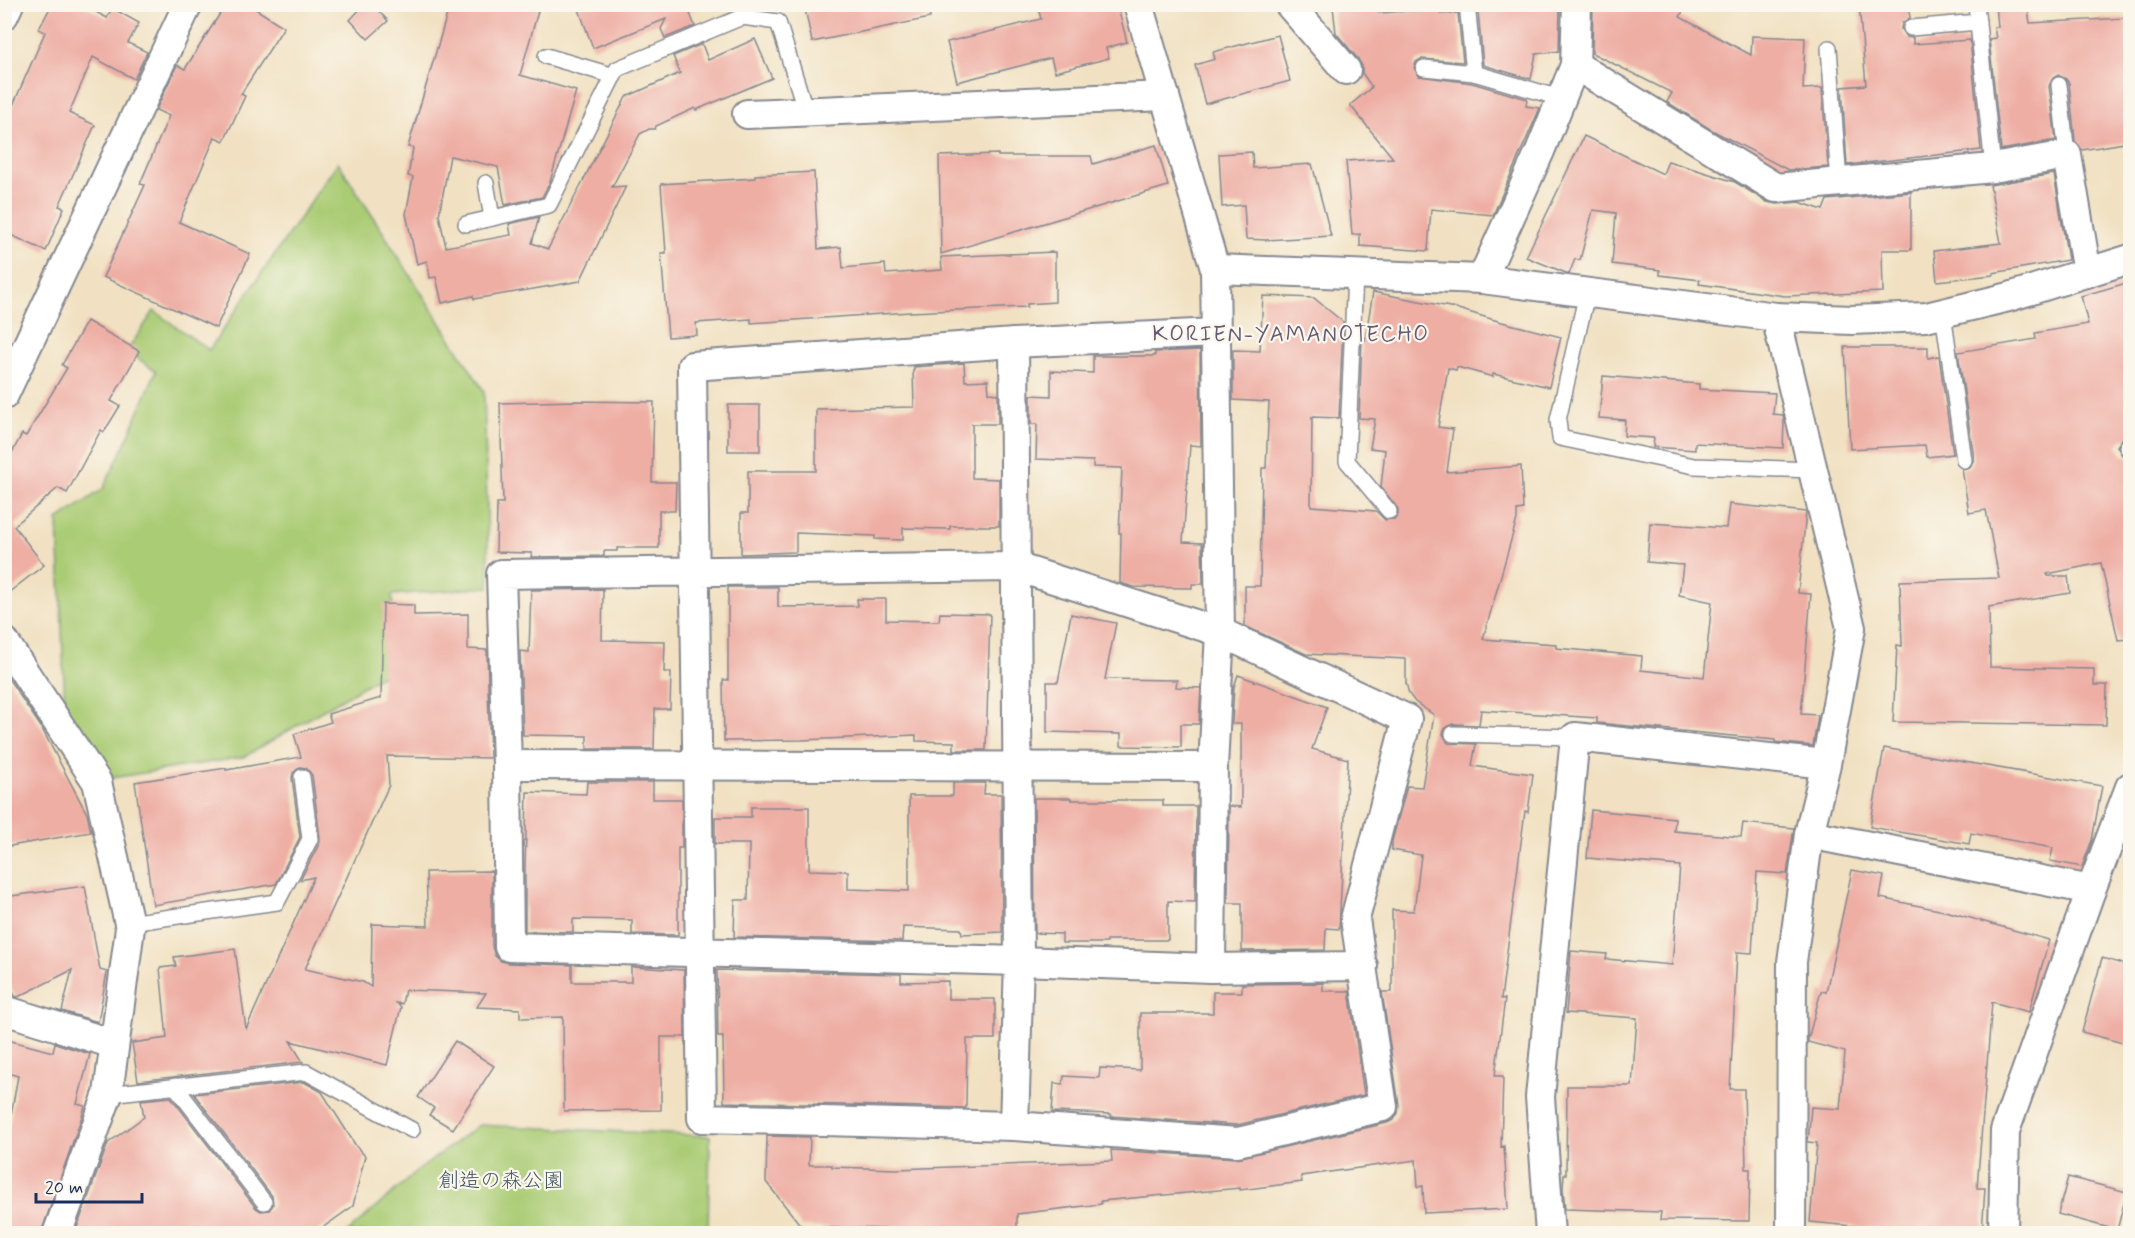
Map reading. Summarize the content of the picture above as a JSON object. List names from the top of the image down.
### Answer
{
  "districts": ["KORIEN-YAMANOTECHO"],
  "parks": ["創造の森公園"],
  "scale_bar": "20 m"
}
